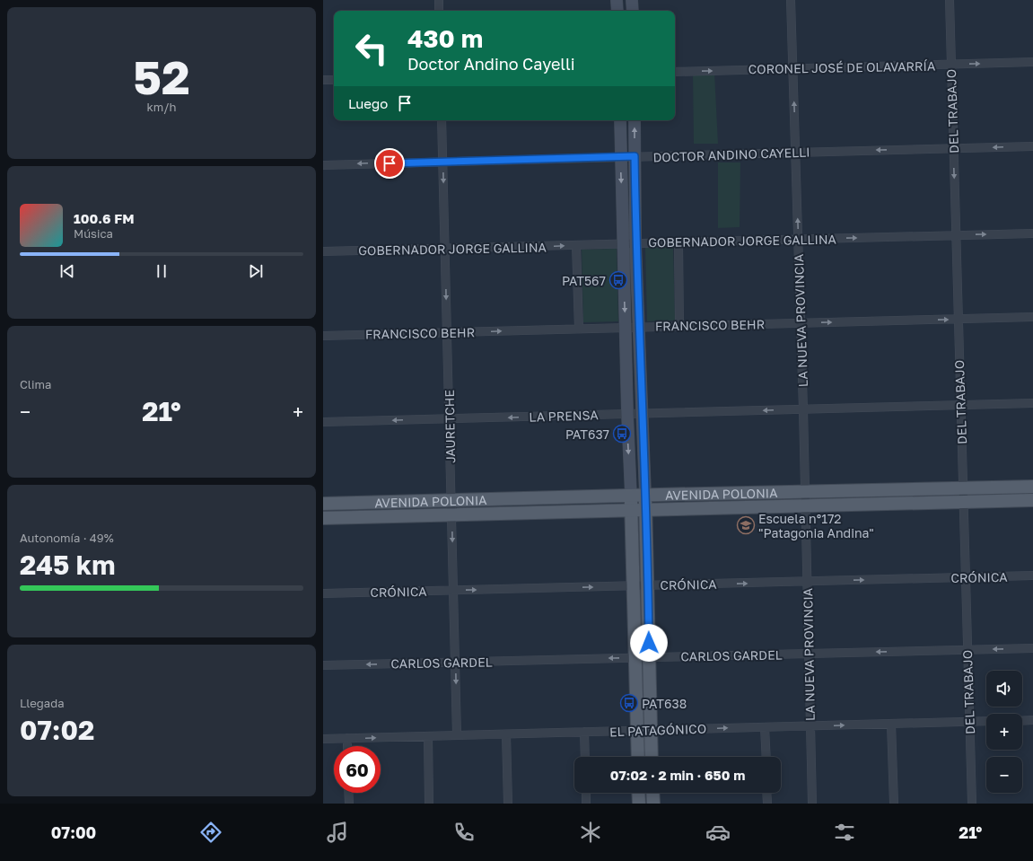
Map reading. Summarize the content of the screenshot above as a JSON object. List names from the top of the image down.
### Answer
{
  "streets": {
    "main road": ["AVENIDA POLONIA"],
    "street": [
      "CORONEL JOSÉ DE OLAVARRÍA",
      "DEL TRABAJO",
      "DOCTOR ANDINO CAYELLI",
      "GOBERNADOR JORGE GALLINA",
      "LA NUEVA PROVINCIA",
      "FRANCISCO BEHR",
      "LA PRENSA",
      "JAURETCHE",
      "CRÓNICA",
      "CARLOS GARDEL",
      "EL PATAGÓNICO"
    ]
  },
  "crossings": [
    ["CORONEL JOSÉ DE OLAVARRÍA", "DEL TRABAJO"],
    ["CORONEL JOSÉ DE OLAVARRÍA", "LA NUEVA PROVINCIA"],
    ["DEL TRABAJO", "DOCTOR ANDINO CAYELLI"],
    ["DEL TRABAJO", "GOBERNADOR JORGE GALLINA"],
    ["DEL TRABAJO", "FRANCISCO BEHR"],
    ["DEL TRABAJO", "LA PRENSA"],
    ["DEL TRABAJO", "AVENIDA POLONIA"],
    ["DEL TRABAJO", "CRÓNICA"],
    ["DEL TRABAJO", "CARLOS GARDEL"],
    ["DEL TRABAJO", "EL PATAGÓNICO"],
    ["DOCTOR ANDINO CAYELLI", "LA NUEVA PROVINCIA"],
    ["DOCTOR ANDINO CAYELLI", "JAURETCHE"],
    ["GOBERNADOR JORGE GALLINA", "LA NUEVA PROVINCIA"],
    ["GOBERNADOR JORGE GALLINA", "JAURETCHE"],
    ["LA NUEVA PROVINCIA", "FRANCISCO BEHR"],
    ["LA NUEVA PROVINCIA", "LA PRENSA"],
    ["LA NUEVA PROVINCIA", "AVENIDA POLONIA"],
    ["LA NUEVA PROVINCIA", "CRÓNICA"],
    ["LA NUEVA PROVINCIA", "CARLOS GARDEL"],
    ["LA NUEVA PROVINCIA", "EL PATAGÓNICO"],
    ["FRANCISCO BEHR", "JAURETCHE"],
    ["LA PRENSA", "JAURETCHE"],
    ["JAURETCHE", "AVENIDA POLONIA"],
    ["JAURETCHE", "CRÓNICA"],
    ["JAURETCHE", "CARLOS GARDEL"],
    ["JAURETCHE", "EL PATAGÓNICO"]
  ],
  "one_way": [
    "CORONEL JOSÉ DE OLAVARRÍA",
    "DOCTOR ANDINO CAYELLI",
    "GOBERNADOR JORGE GALLINA",
    "FRANCISCO BEHR",
    "LA PRENSA",
    "JAURETCHE",
    "CRÓNICA",
    "CARLOS GARDEL",
    "EL PATAGÓNICO"
  ],
  "places": {
    "bus stop": ["PAT567", "PAT637", "PAT638"],
    "school or university": ["Escuela n°172 \"Patagonia Andina\""]
  },
  "page": {
    "tile": [
      ["52", "km/h"],
      "Clima",
      ["Autonomía · 49%", "245 km"],
      ["Llegada", "07:02"]
    ],
    "turn": ["430 m", "Doctor Andino Cayelli"],
    "then": "Luego",
    "song": ["100.6 FM", "Música"],
    "heat": ["−", "21°", "+"],
    "map_buttons": ["+", "−"],
    "limit": "60",
    "trip": "07:02 · 2 min · 650 m",
    "tabs": ["07:00", "21°"]
  }
}
